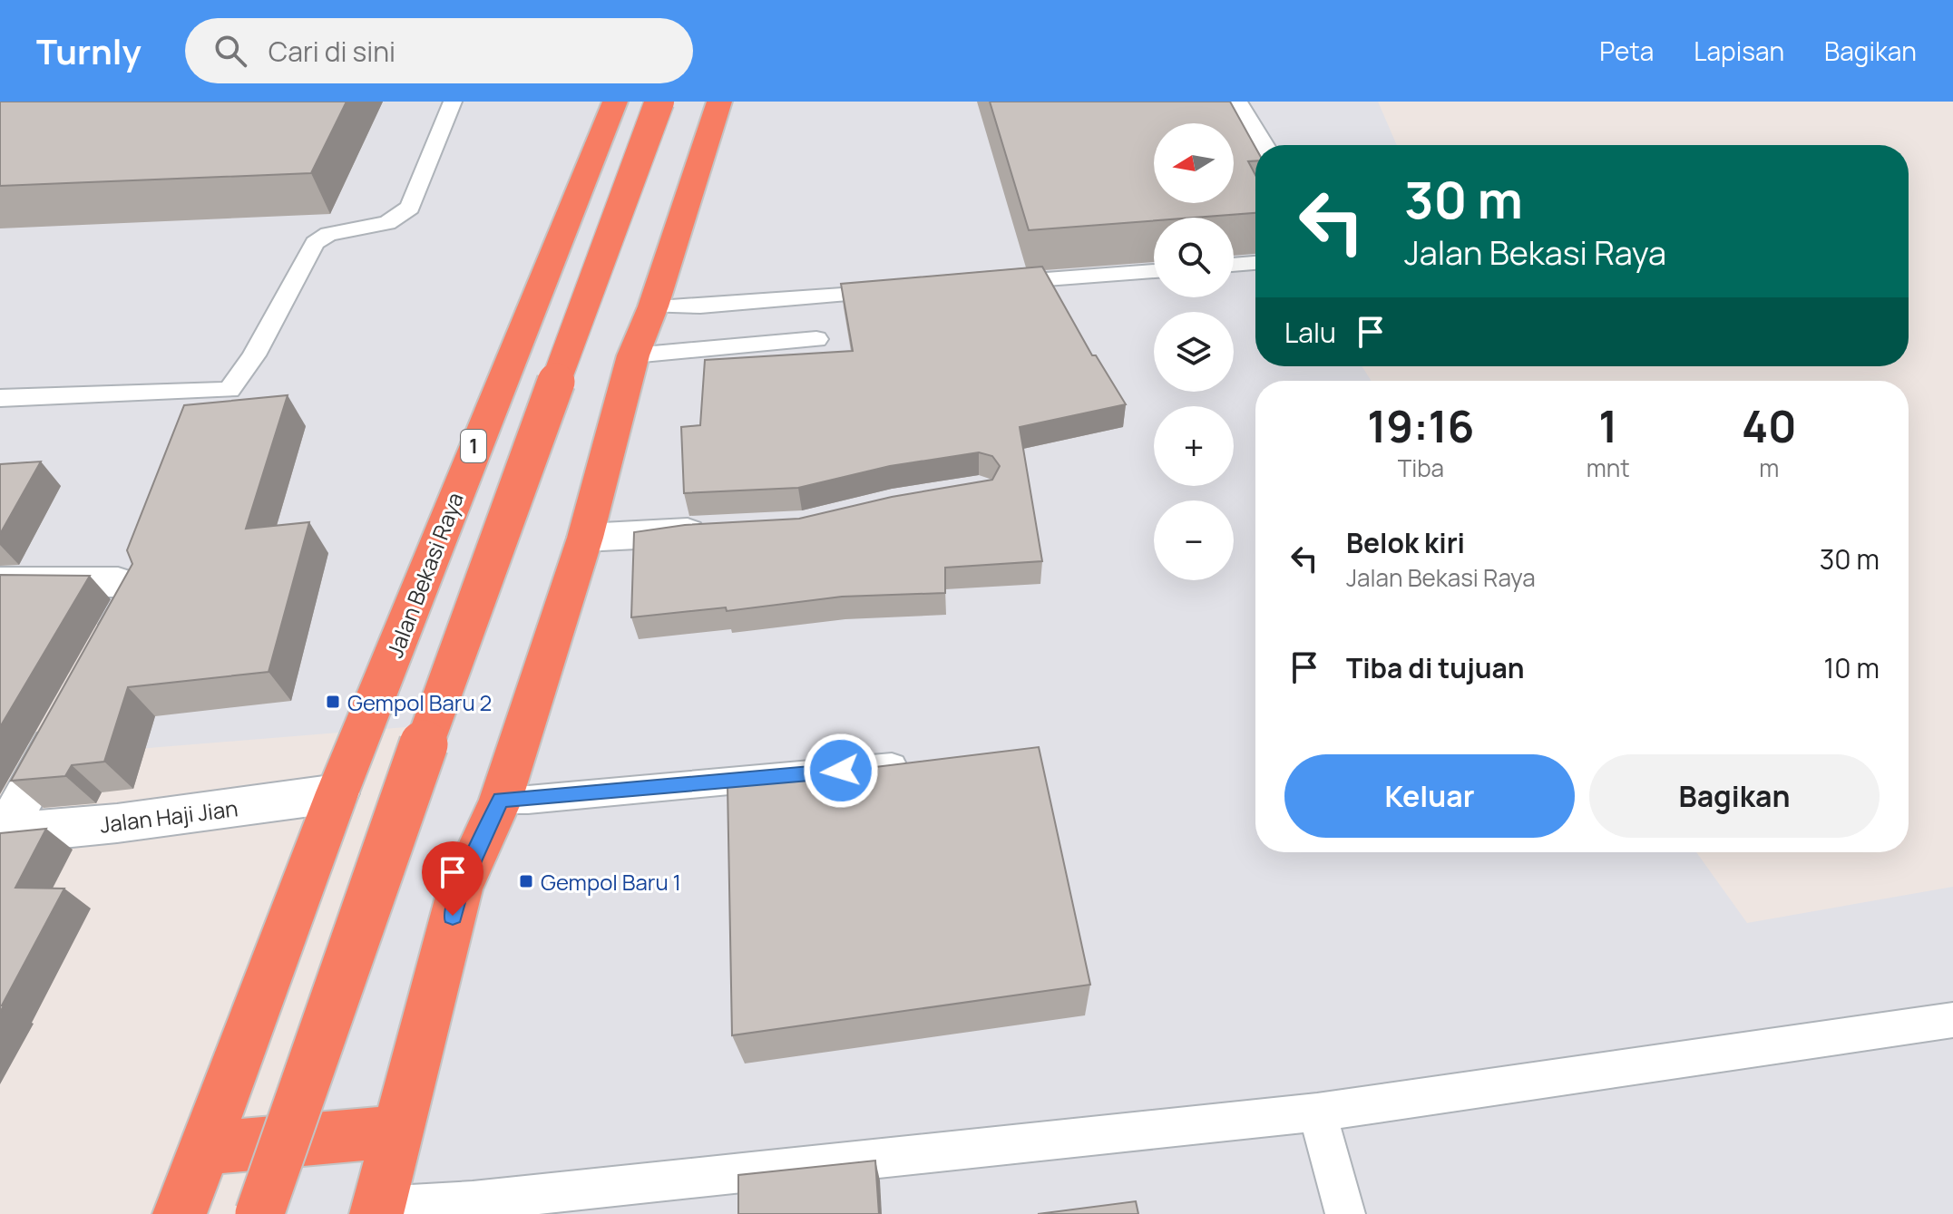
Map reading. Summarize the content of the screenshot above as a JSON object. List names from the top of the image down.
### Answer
{
  "streets": {
    "highway": ["1", "Jalan Bekasi Raya"],
    "street": ["Jalan Haji Jian"]
  },
  "crossings": [
    ["Jalan Bekasi Raya", "Jalan Haji Jian"]
  ],
  "places": {
    "transit": ["Gempol Baru 2", "Gempol Baru 1"]
  },
  "north": "left",
  "page": {
    "header": "Turnly",
    "search": "Cari di sini",
    "nav": ["Peta", "Lapisan", "Bagikan"],
    "map_buttons": ["+", "−"],
    "turn": ["30 m", "Jalan Bekasi Raya"],
    "then": "Lalu",
    "eta": [
      "19:16",
      "Tiba",
      "1",
      "mnt",
      "40",
      "m"
    ],
    "list": [
      {
        "name": "Belok kiri",
        "note": "Jalan Bekasi Raya",
        "value": "30 m"
      },
      {
        "name": "Tiba di tujuan",
        "value": "10 m"
      }
    ],
    "buttons": ["Keluar", "Bagikan"]
  }
}
